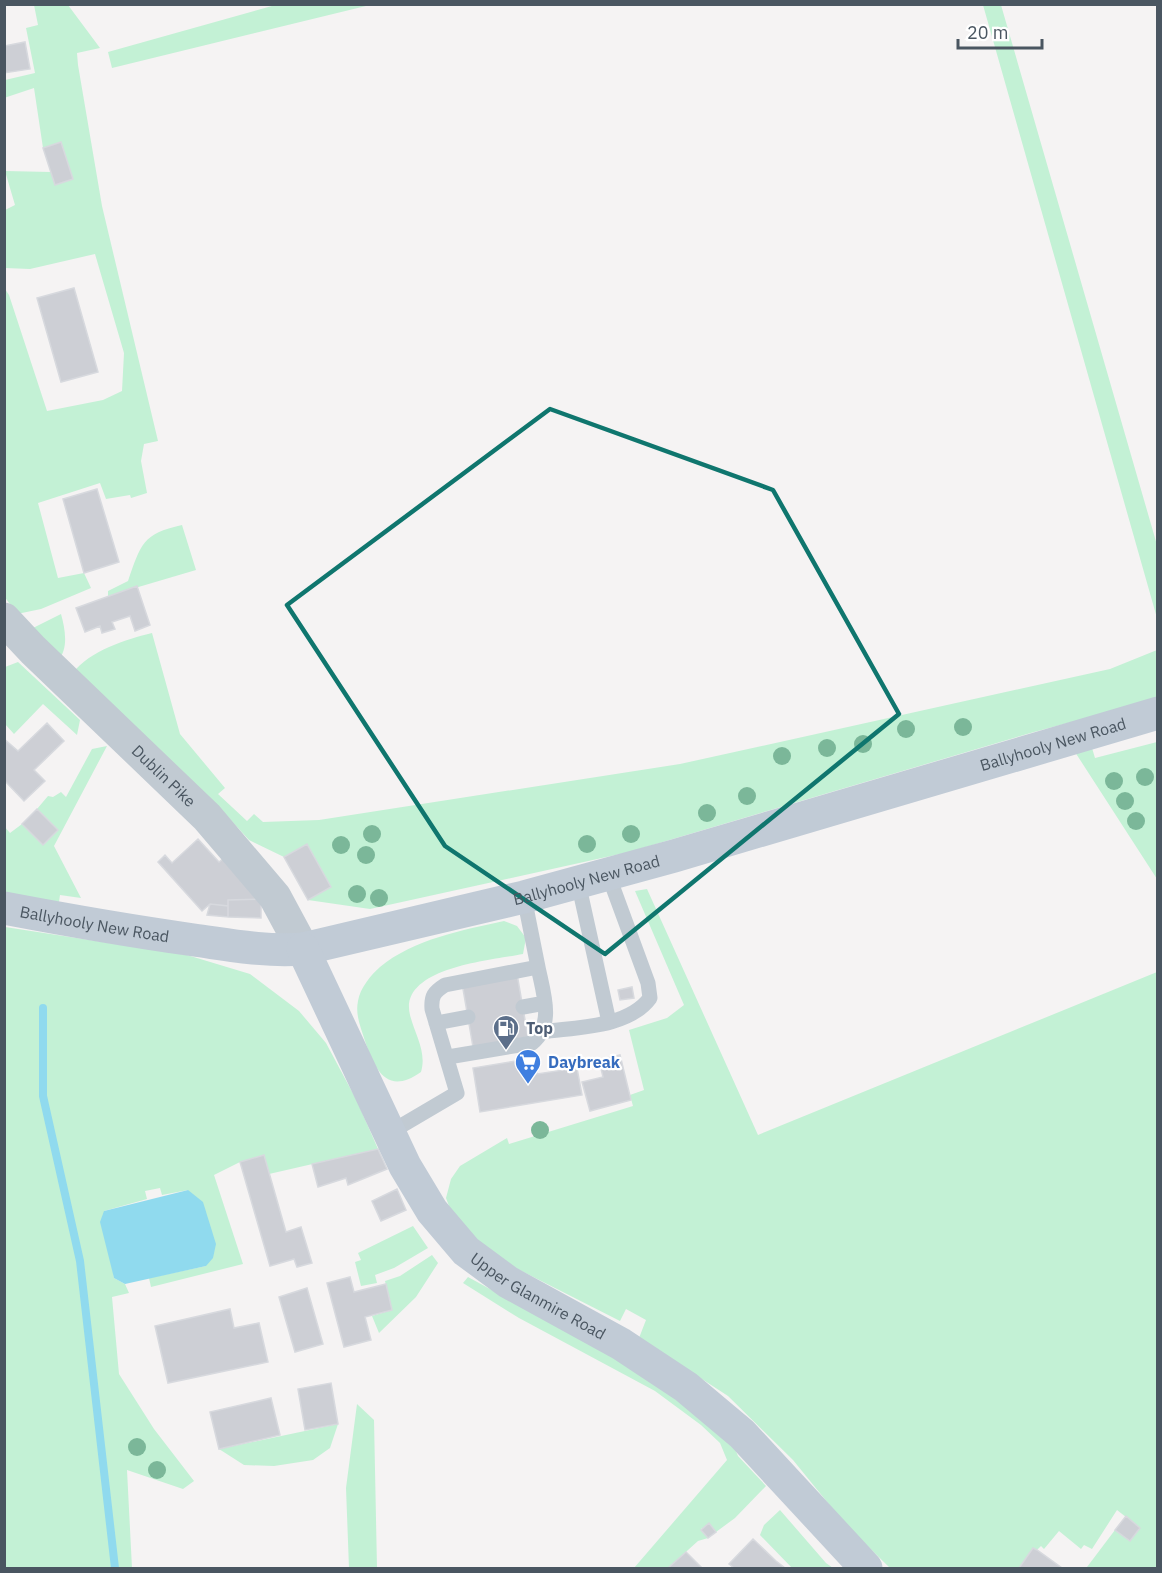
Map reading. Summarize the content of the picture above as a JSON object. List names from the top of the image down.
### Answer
{
  "streets": {
    "main road": ["Ballyhooly New Road", "Upper Glanmire Road"],
    "street": ["Dublin Pike"]
  },
  "crossings": [
    ["Ballyhooly New Road", "Dublin Pike"],
    ["Ballyhooly New Road", "Upper Glanmire Road"],
    ["Dublin Pike", "Upper Glanmire Road"]
  ],
  "places": {
    "fuel station": ["Top"],
    "supermarket": ["Daybreak"]
  },
  "scale_bar": "20 m"
}
